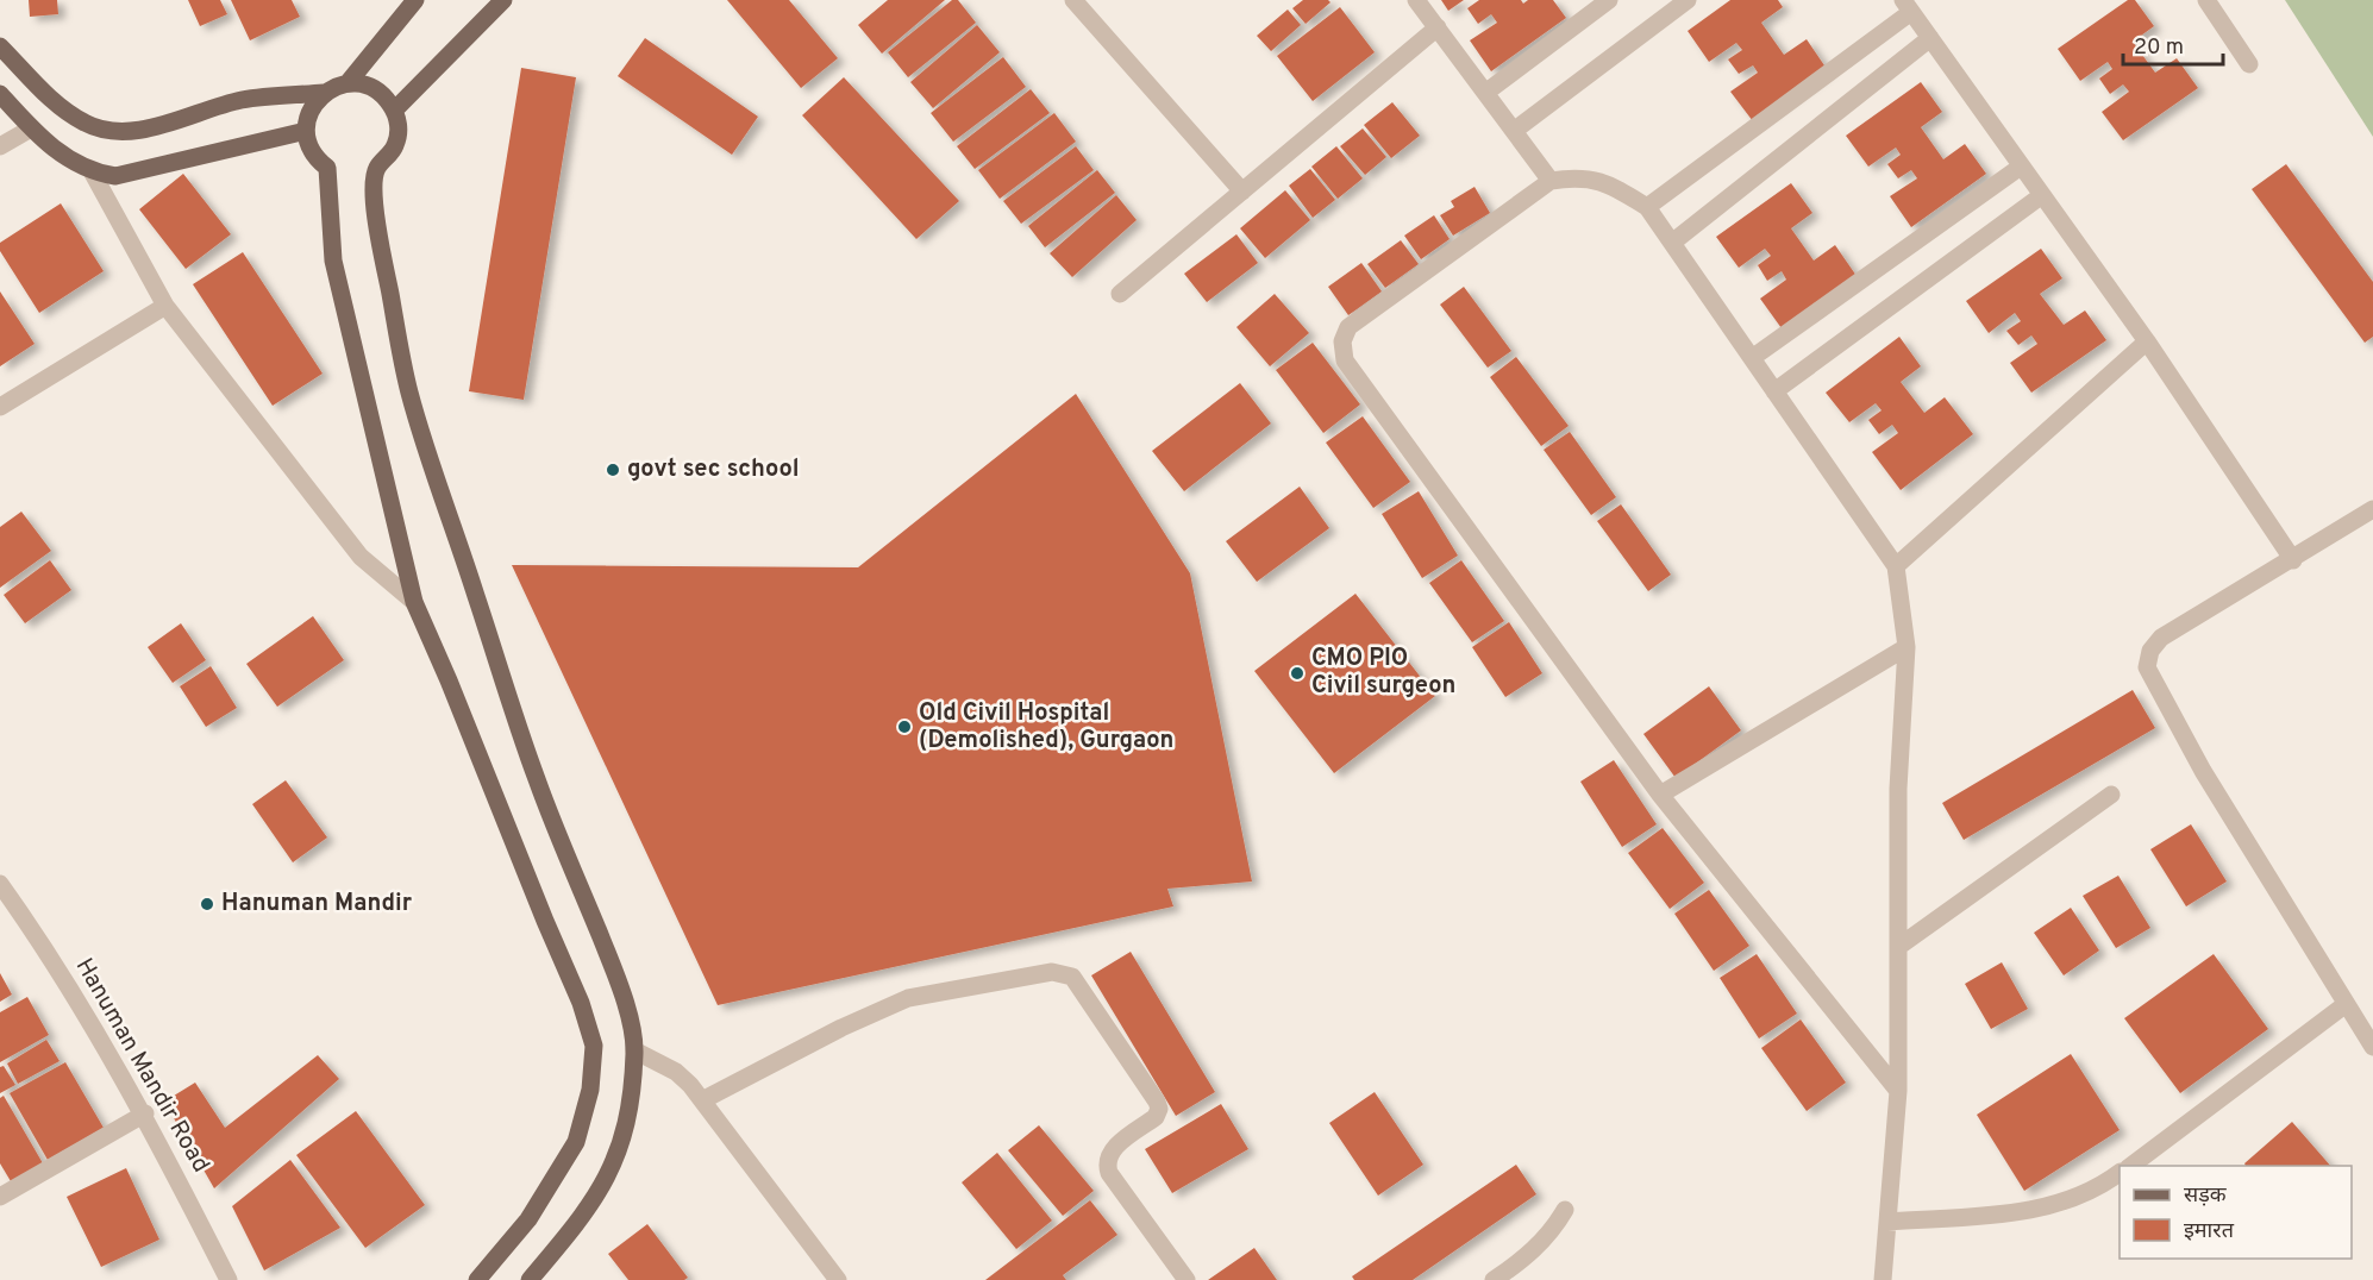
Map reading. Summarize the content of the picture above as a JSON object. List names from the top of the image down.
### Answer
{
  "streets": {
    "street": ["Hanuman Mandir Road"]
  },
  "places": [
    "govt sec school",
    "CMO PIO Civil surgeon",
    "Old Civil Hospital (Demolished), Gurgaon",
    "Hanuman Mandir"
  ],
  "legend": ["सड़क", "इमारत"],
  "scale_bar": "20 m"
}
